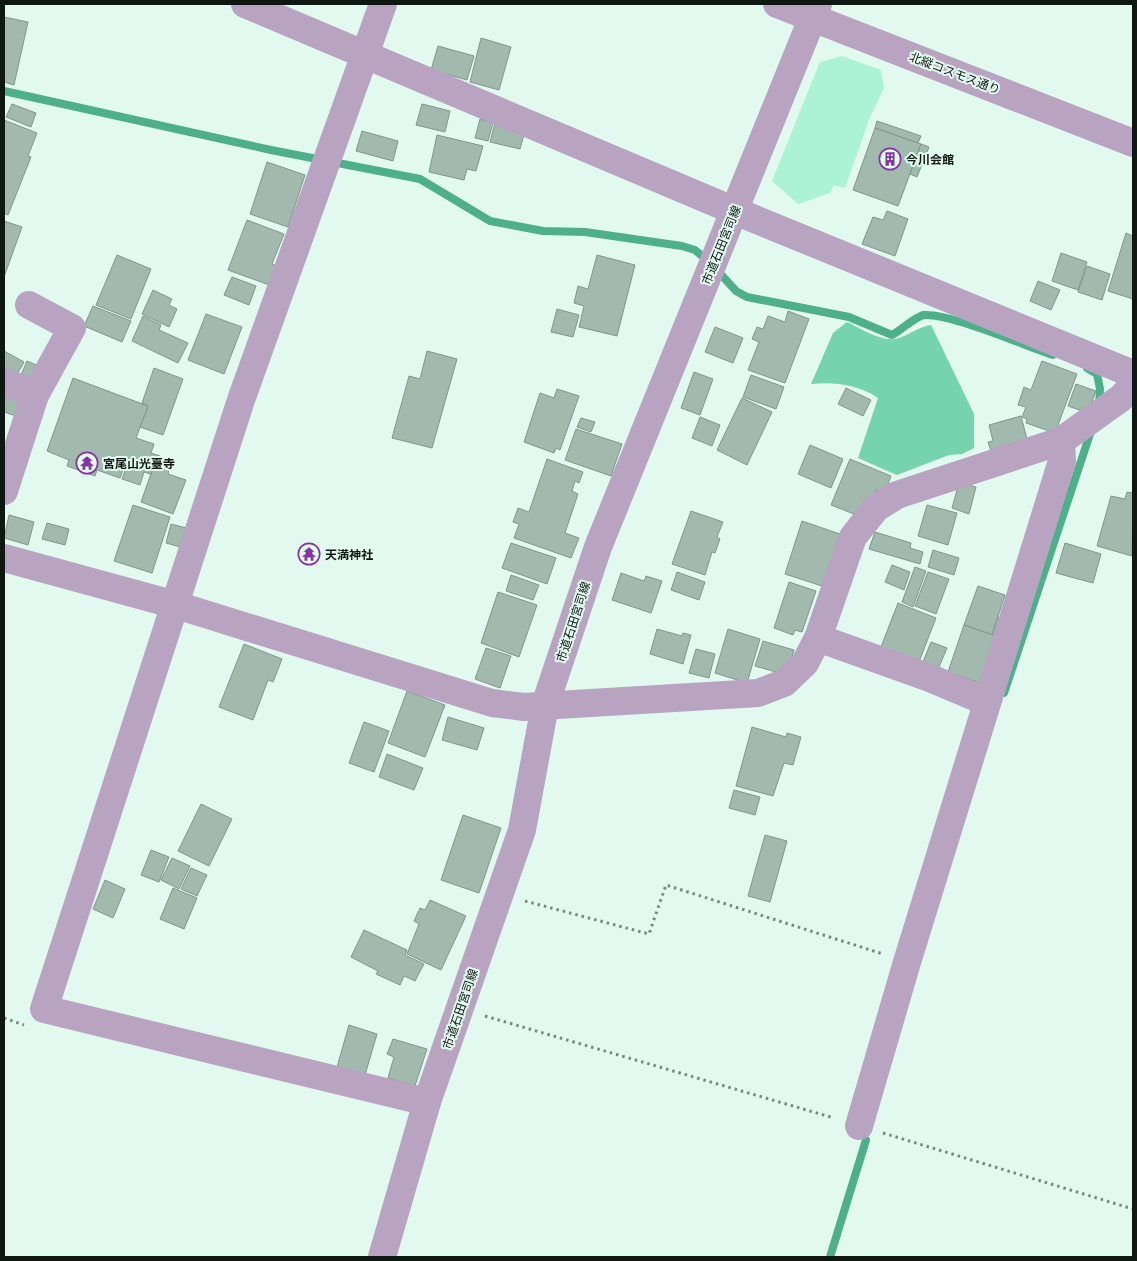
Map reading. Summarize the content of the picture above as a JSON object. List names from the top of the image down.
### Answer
{
  "streets": {
    "street": ["北縦コスモス通り", "市道石田宮司線"]
  },
  "crossings": [
    ["北縦コスモス通り", "市道石田宮司線"]
  ],
  "places": {
    "building": ["今川会館"],
    "temple": ["宮尾山光臺寺", "天満神社"]
  }
}
